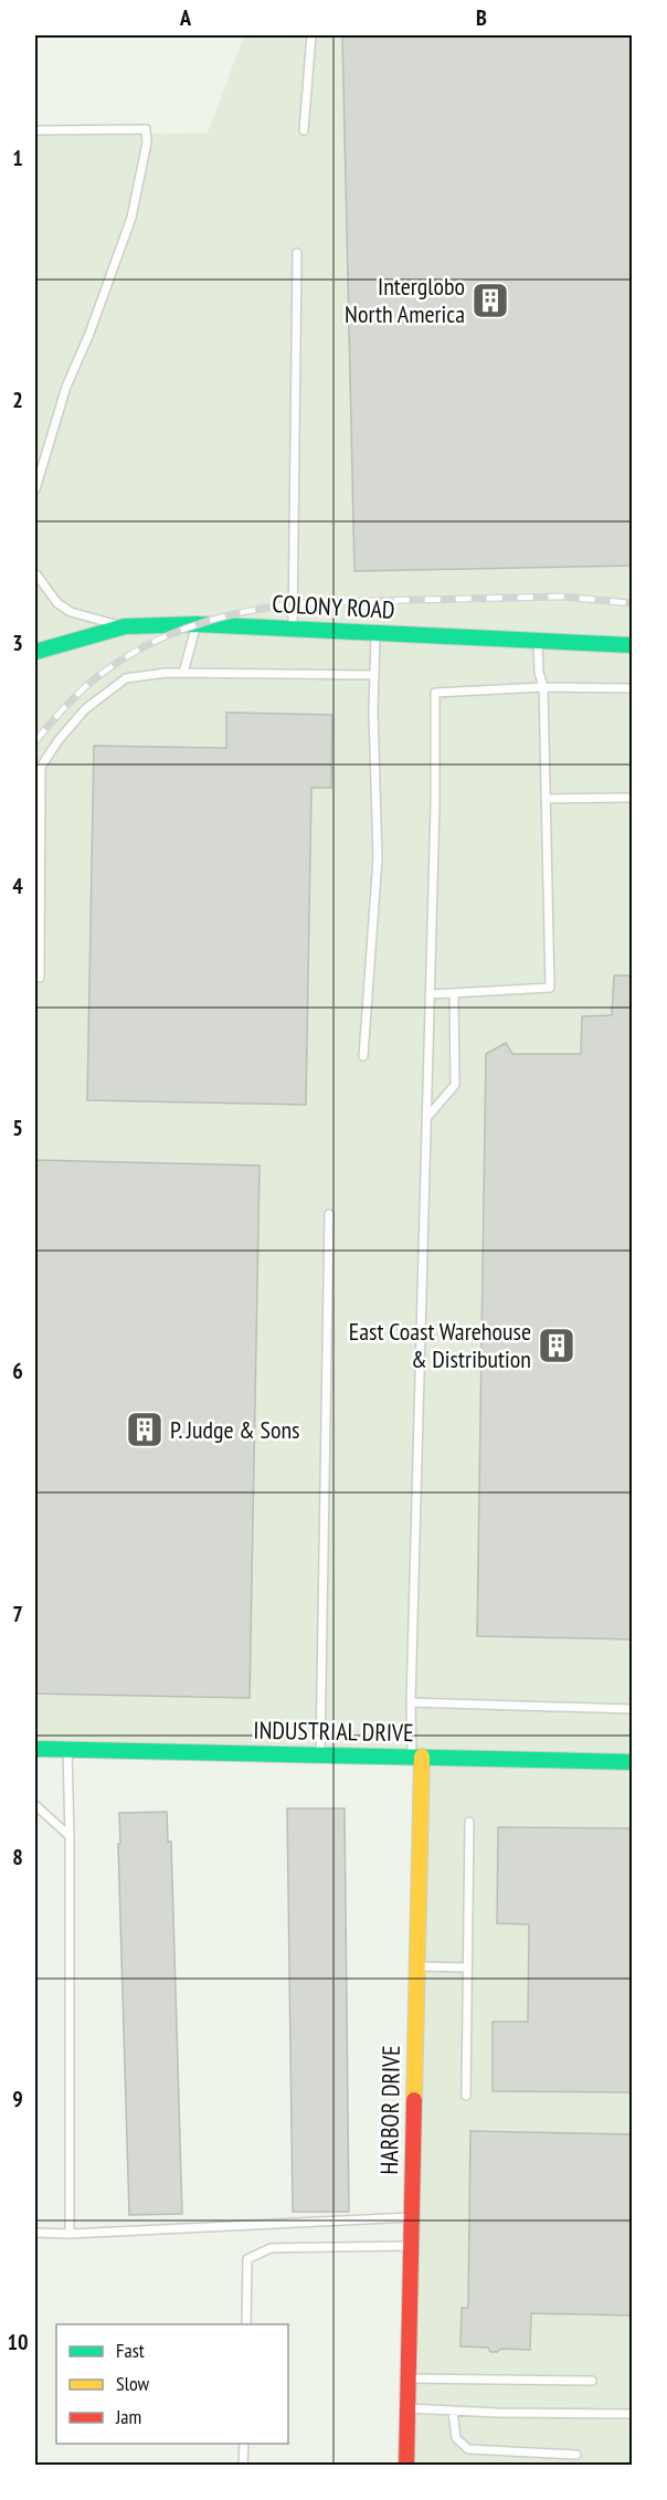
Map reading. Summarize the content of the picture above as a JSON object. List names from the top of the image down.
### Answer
{
  "streets": {
    "street": ["COLONY ROAD", "INDUSTRIAL DRIVE", "HARBOR DRIVE"]
  },
  "crossings": [
    ["INDUSTRIAL DRIVE", "HARBOR DRIVE"]
  ],
  "places": {
    "building": ["Interglobo North America", "East Coast Warehouse & Distribution", "P. Judge & Sons"]
  },
  "legend": ["Fast", "Slow", "Jam"],
  "grid": {
    "columns": ["A", "B"],
    "rows": [
      "1",
      "2",
      "3",
      "4",
      "5",
      "6",
      "7",
      "8",
      "9",
      "10"
    ]
  }
}
